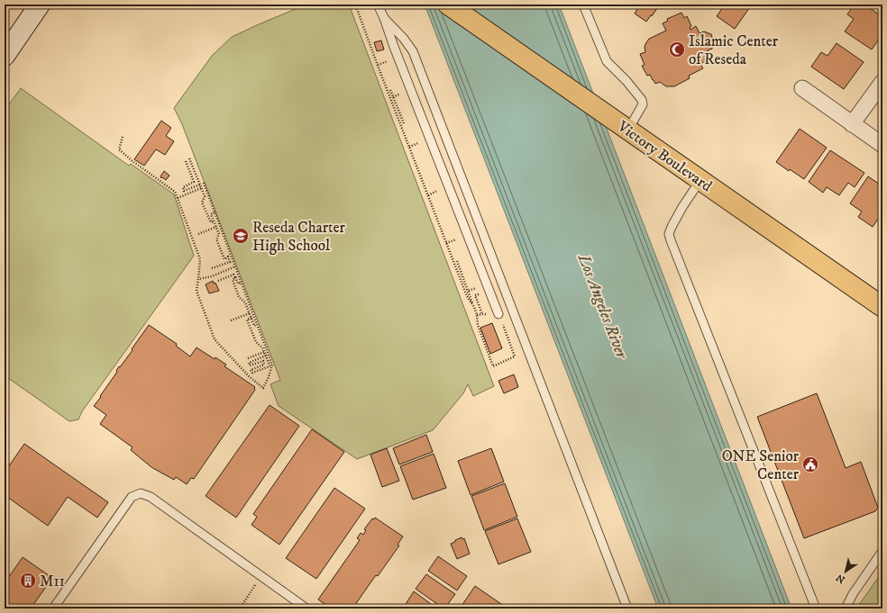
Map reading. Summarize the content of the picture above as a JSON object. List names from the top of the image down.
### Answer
{
  "streets": {
    "main road": ["Victory Boulevard"]
  },
  "water": ["Los Angeles River"],
  "places": {
    "mosque": ["Islamic Center of Reseda"],
    "school or university": ["Reseda Charter High School"],
    "public building": ["ONE Senior Center"],
    "building": ["M11"]
  },
  "north": "bottom left"
}
